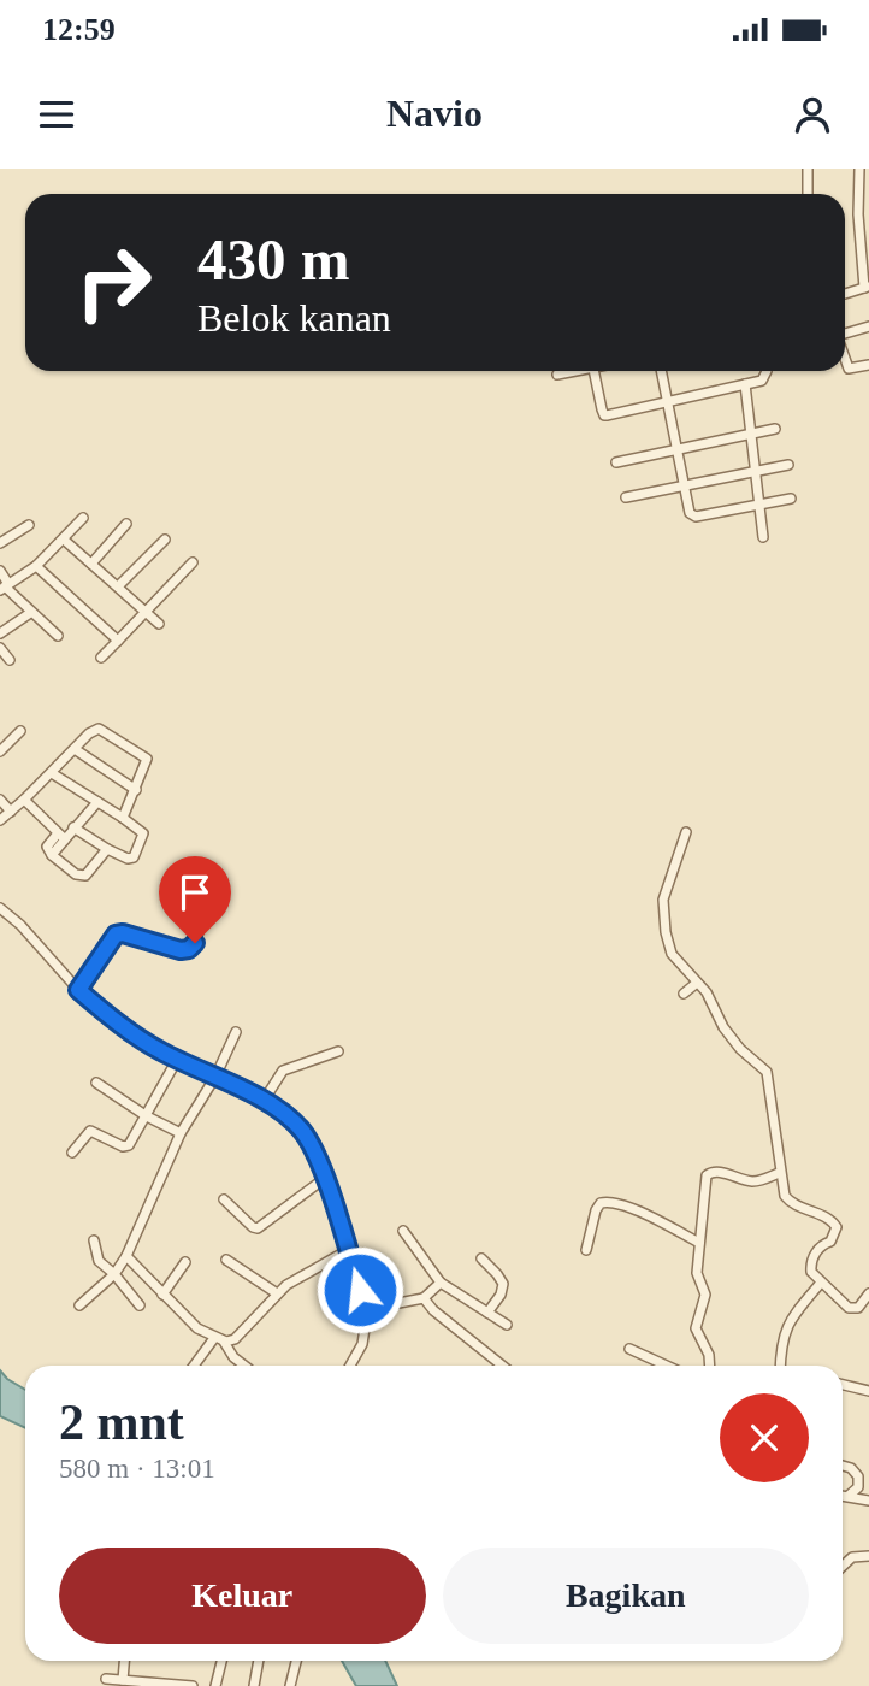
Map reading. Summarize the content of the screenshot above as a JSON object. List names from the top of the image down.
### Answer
{
  "page": {
    "status": "12:59",
    "header": "Navio",
    "turn": ["430 m", "Belok kanan"],
    "heading": ["2 mnt", "580 m · 13:01"],
    "buttons": ["Keluar", "Bagikan"]
  }
}
